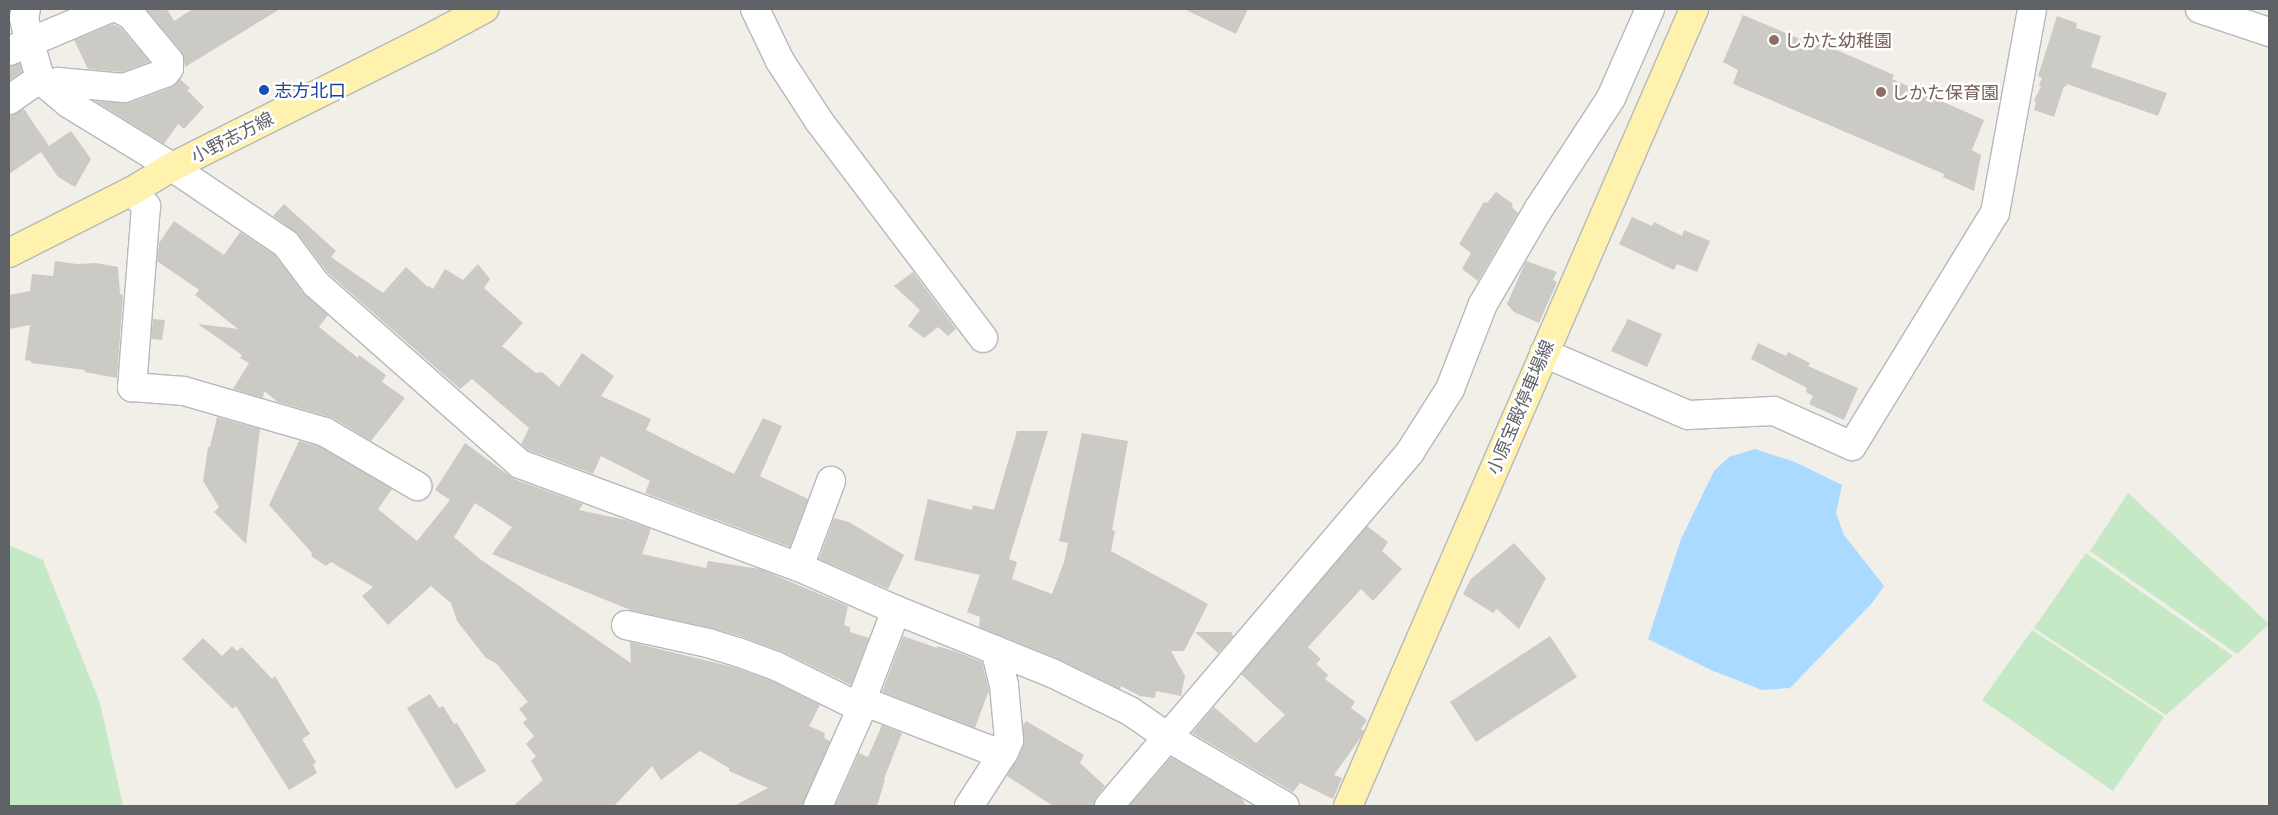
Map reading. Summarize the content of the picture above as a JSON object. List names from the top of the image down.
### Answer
{
  "streets": {
    "main road": ["小野志方線", "小原宝殿停車場線"]
  },
  "places": ["しかた幼稚園", "志方北口", "しかた保育園"]
}
